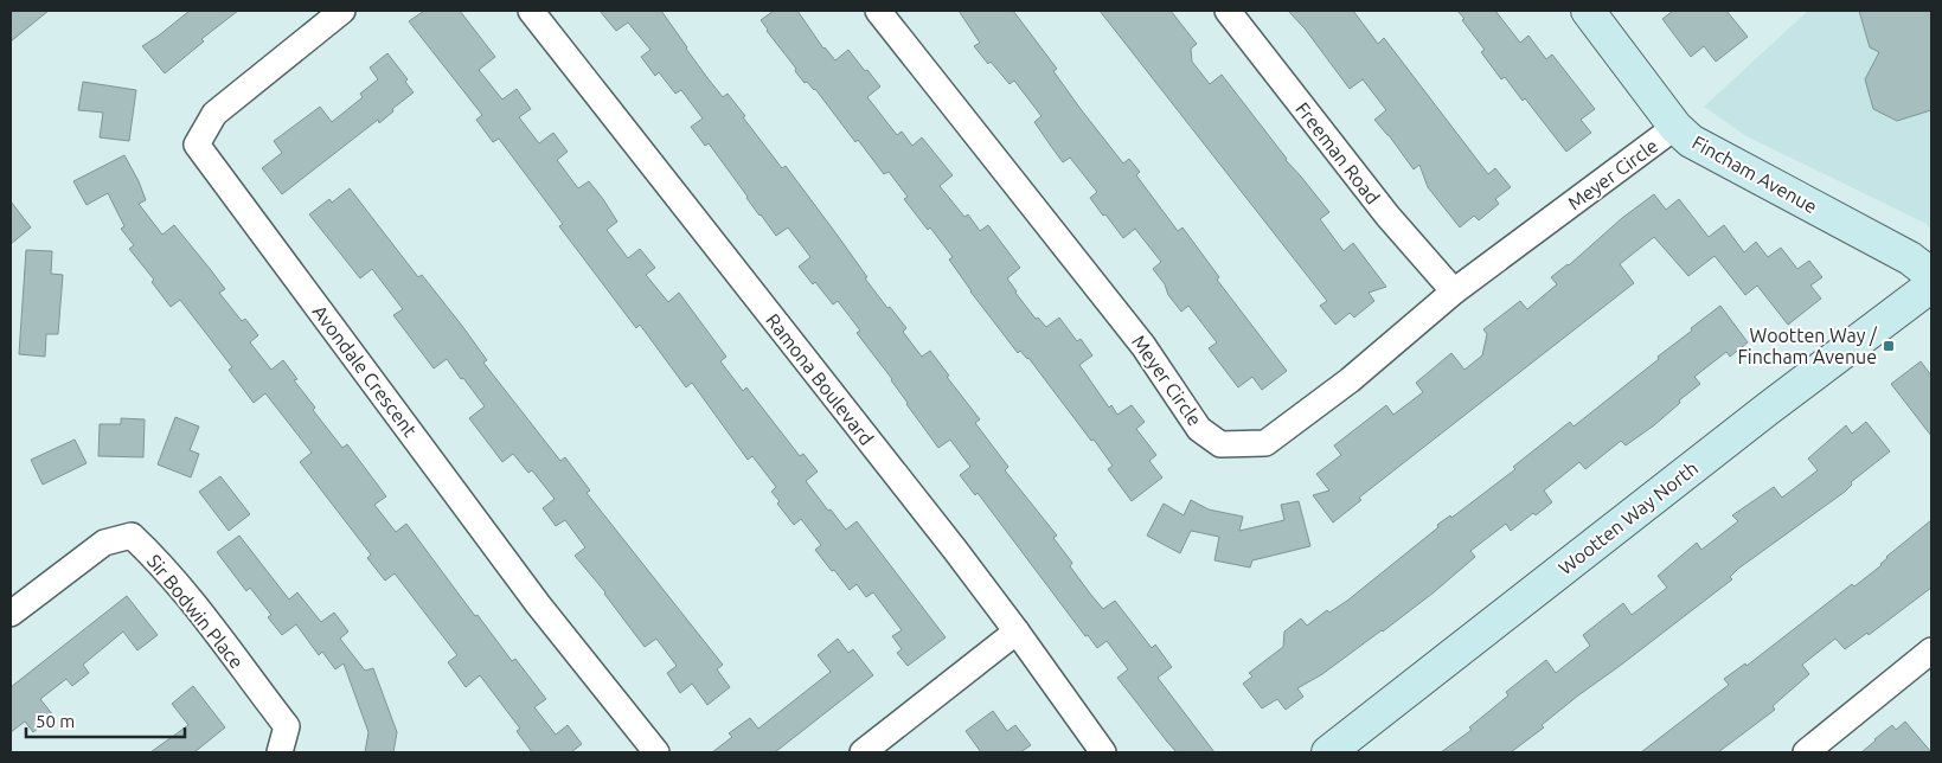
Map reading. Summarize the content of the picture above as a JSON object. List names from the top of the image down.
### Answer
{
  "streets": {
    "street": [
      "Freeman Road",
      "Meyer Circle",
      "Fincham Avenue",
      "Avondale Crescent",
      "Ramona Boulevard",
      "Wootten Way North",
      "Sir Bodwin Place"
    ]
  },
  "crossings": [
    ["Freeman Road", "Meyer Circle"],
    ["Meyer Circle", "Fincham Avenue"]
  ],
  "places": {
    "transit": ["Wootten Way / Fincham Avenue"]
  },
  "scale_bar": "50 m"
}
